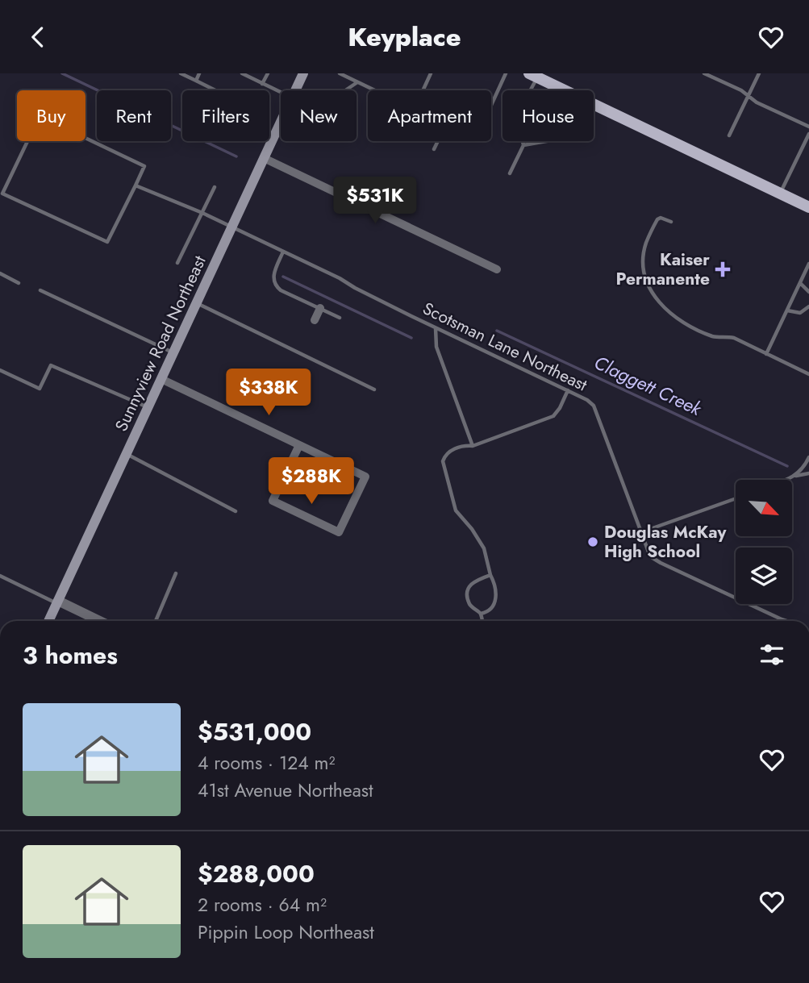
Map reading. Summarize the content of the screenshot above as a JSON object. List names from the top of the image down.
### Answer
{
  "streets": {
    "main road": ["Sunnyview Road Northeast"],
    "lane": ["Scotsman Lane Northeast"]
  },
  "crossings": [
    ["Sunnyview Road Northeast", "Scotsman Lane Northeast"]
  ],
  "water": ["Claggett Creek"],
  "places": {
    "health": ["Kaiser Permanente"],
    "other": ["Douglas McKay High School"]
  },
  "north": "bottom right",
  "page": {
    "header": "Keyplace",
    "chip": [
      "Buy",
      "Rent",
      "Filters",
      "New",
      "Apartment",
      "House"
    ],
    "price": ["$531K", "$338K", "$288K"],
    "heading": "3 homes",
    "list": [
      {
        "name": "$531,000",
        "note": "4 rooms · 124 m² · 41st Avenue Northeast"
      },
      {
        "name": "$288,000",
        "note": "2 rooms · 64 m² · Pippin Loop Northeast"
      }
    ]
  }
}
